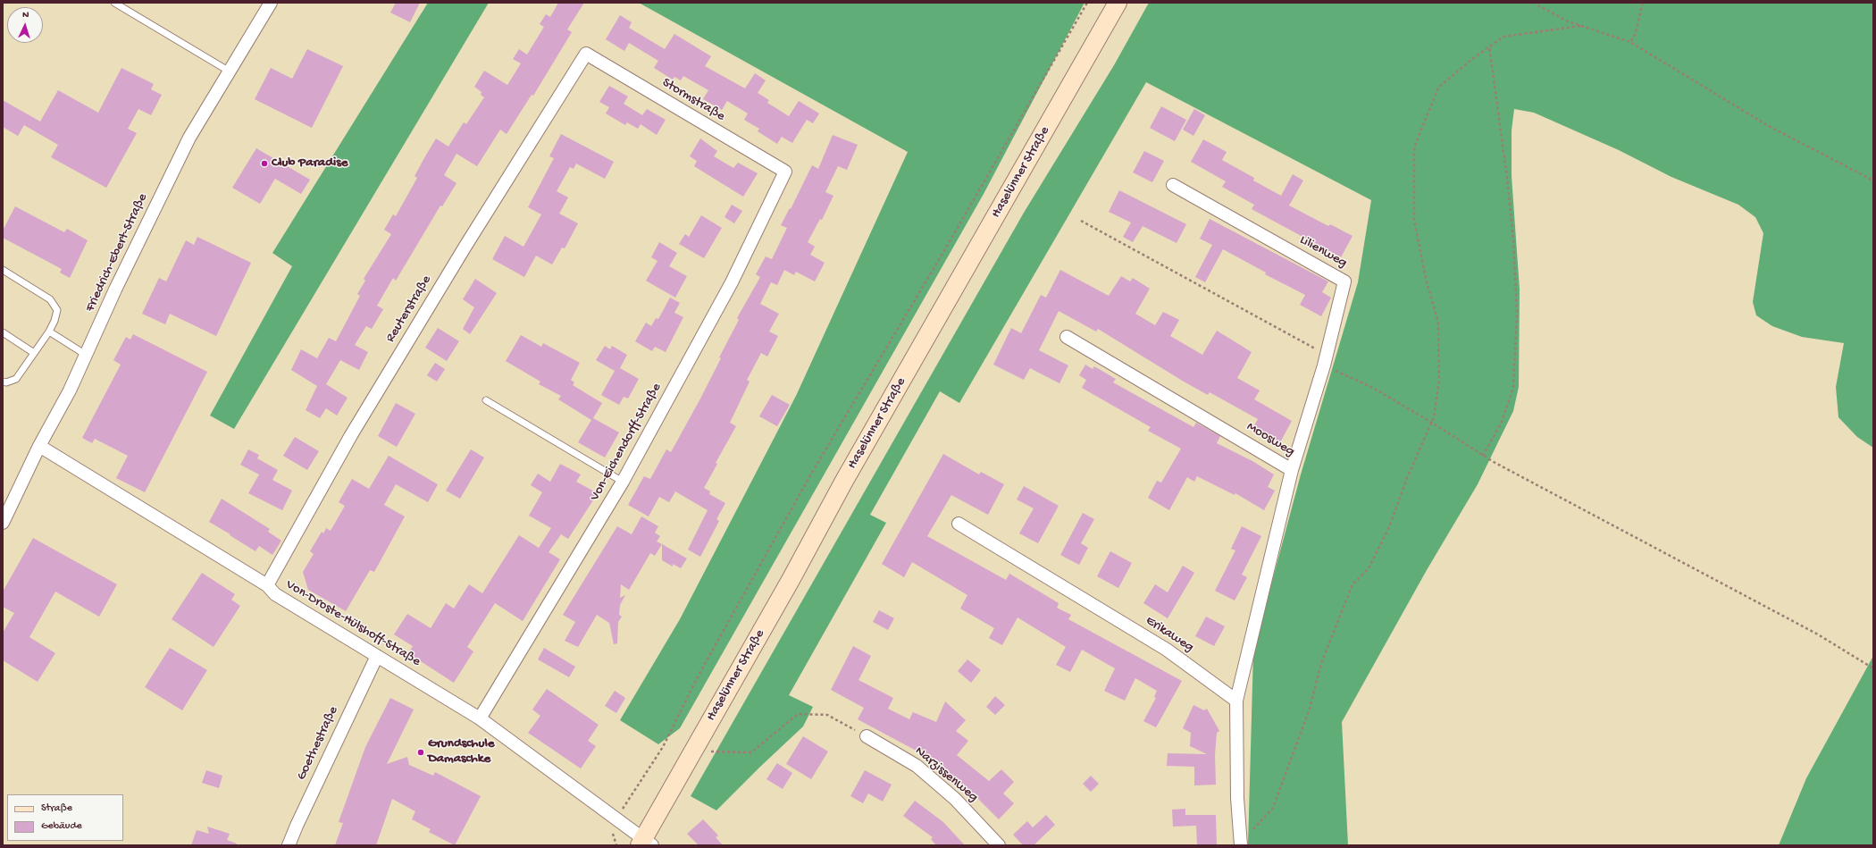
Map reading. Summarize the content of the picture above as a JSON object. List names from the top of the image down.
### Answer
{
  "streets": {
    "street": [
      "Stormstraße",
      "Haselünner Straße",
      "Lilienweg",
      "Friedrich-Ebert-Straße",
      "Reuterstraße",
      "Moosweg",
      "Von-Eichendorff-Straße",
      "Von-Droste-Hülshoff-Straße",
      "Erikaweg",
      "Goethestraße",
      "Narzissenweg"
    ]
  },
  "crossings": [
    ["Stormstraße", "Reuterstraße"],
    ["Stormstraße", "Von-Eichendorff-Straße"],
    ["Haselünner Straße", "Von-Droste-Hülshoff-Straße"],
    ["Lilienweg", "Moosweg"],
    ["Friedrich-Ebert-Straße", "Von-Droste-Hülshoff-Straße"],
    ["Reuterstraße", "Von-Droste-Hülshoff-Straße"],
    ["Moosweg", "Erikaweg"],
    ["Von-Eichendorff-Straße", "Von-Droste-Hülshoff-Straße"],
    ["Von-Droste-Hülshoff-Straße", "Goethestraße"]
  ],
  "places": ["Club Paradise", "Grundschule Damaschke"],
  "legend": ["Straße", "Gebäude"],
  "north": "top"
}
